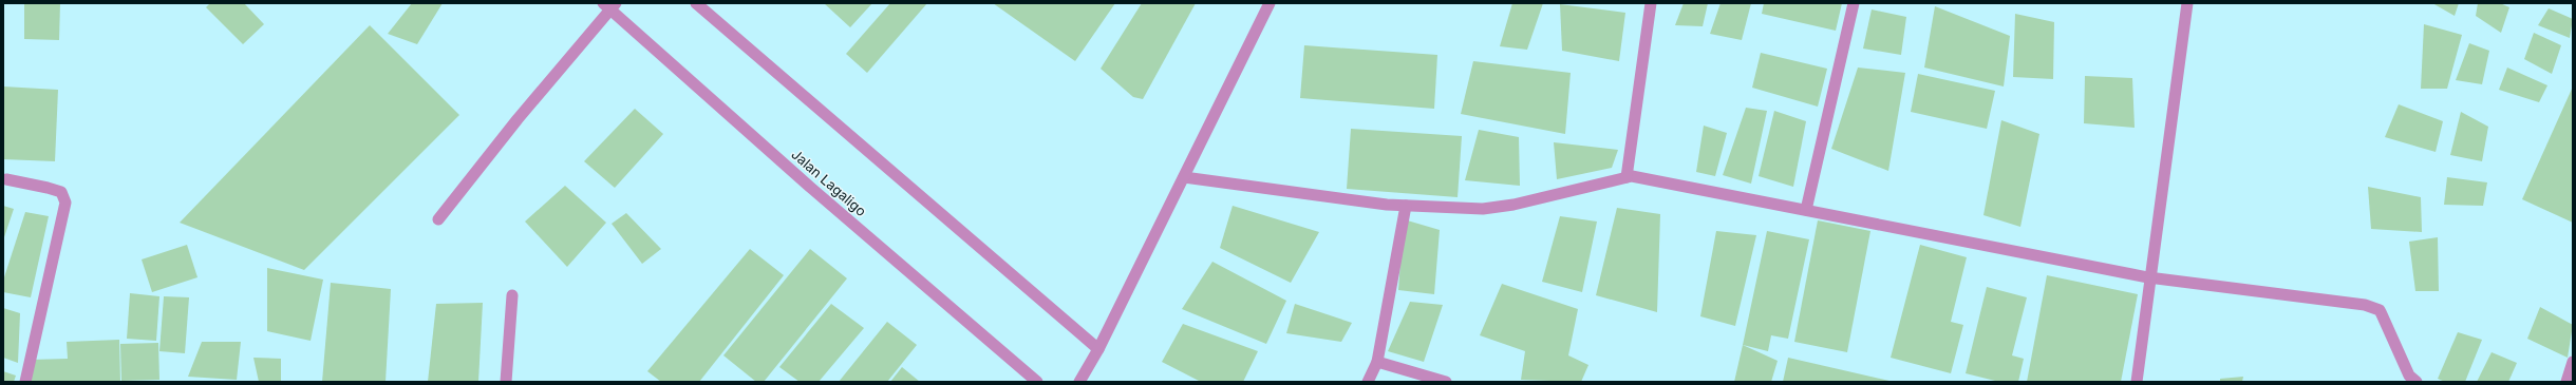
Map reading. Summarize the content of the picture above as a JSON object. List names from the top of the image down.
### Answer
{
  "streets": {
    "street": ["Jalan Lagaligo"]
  }
}
